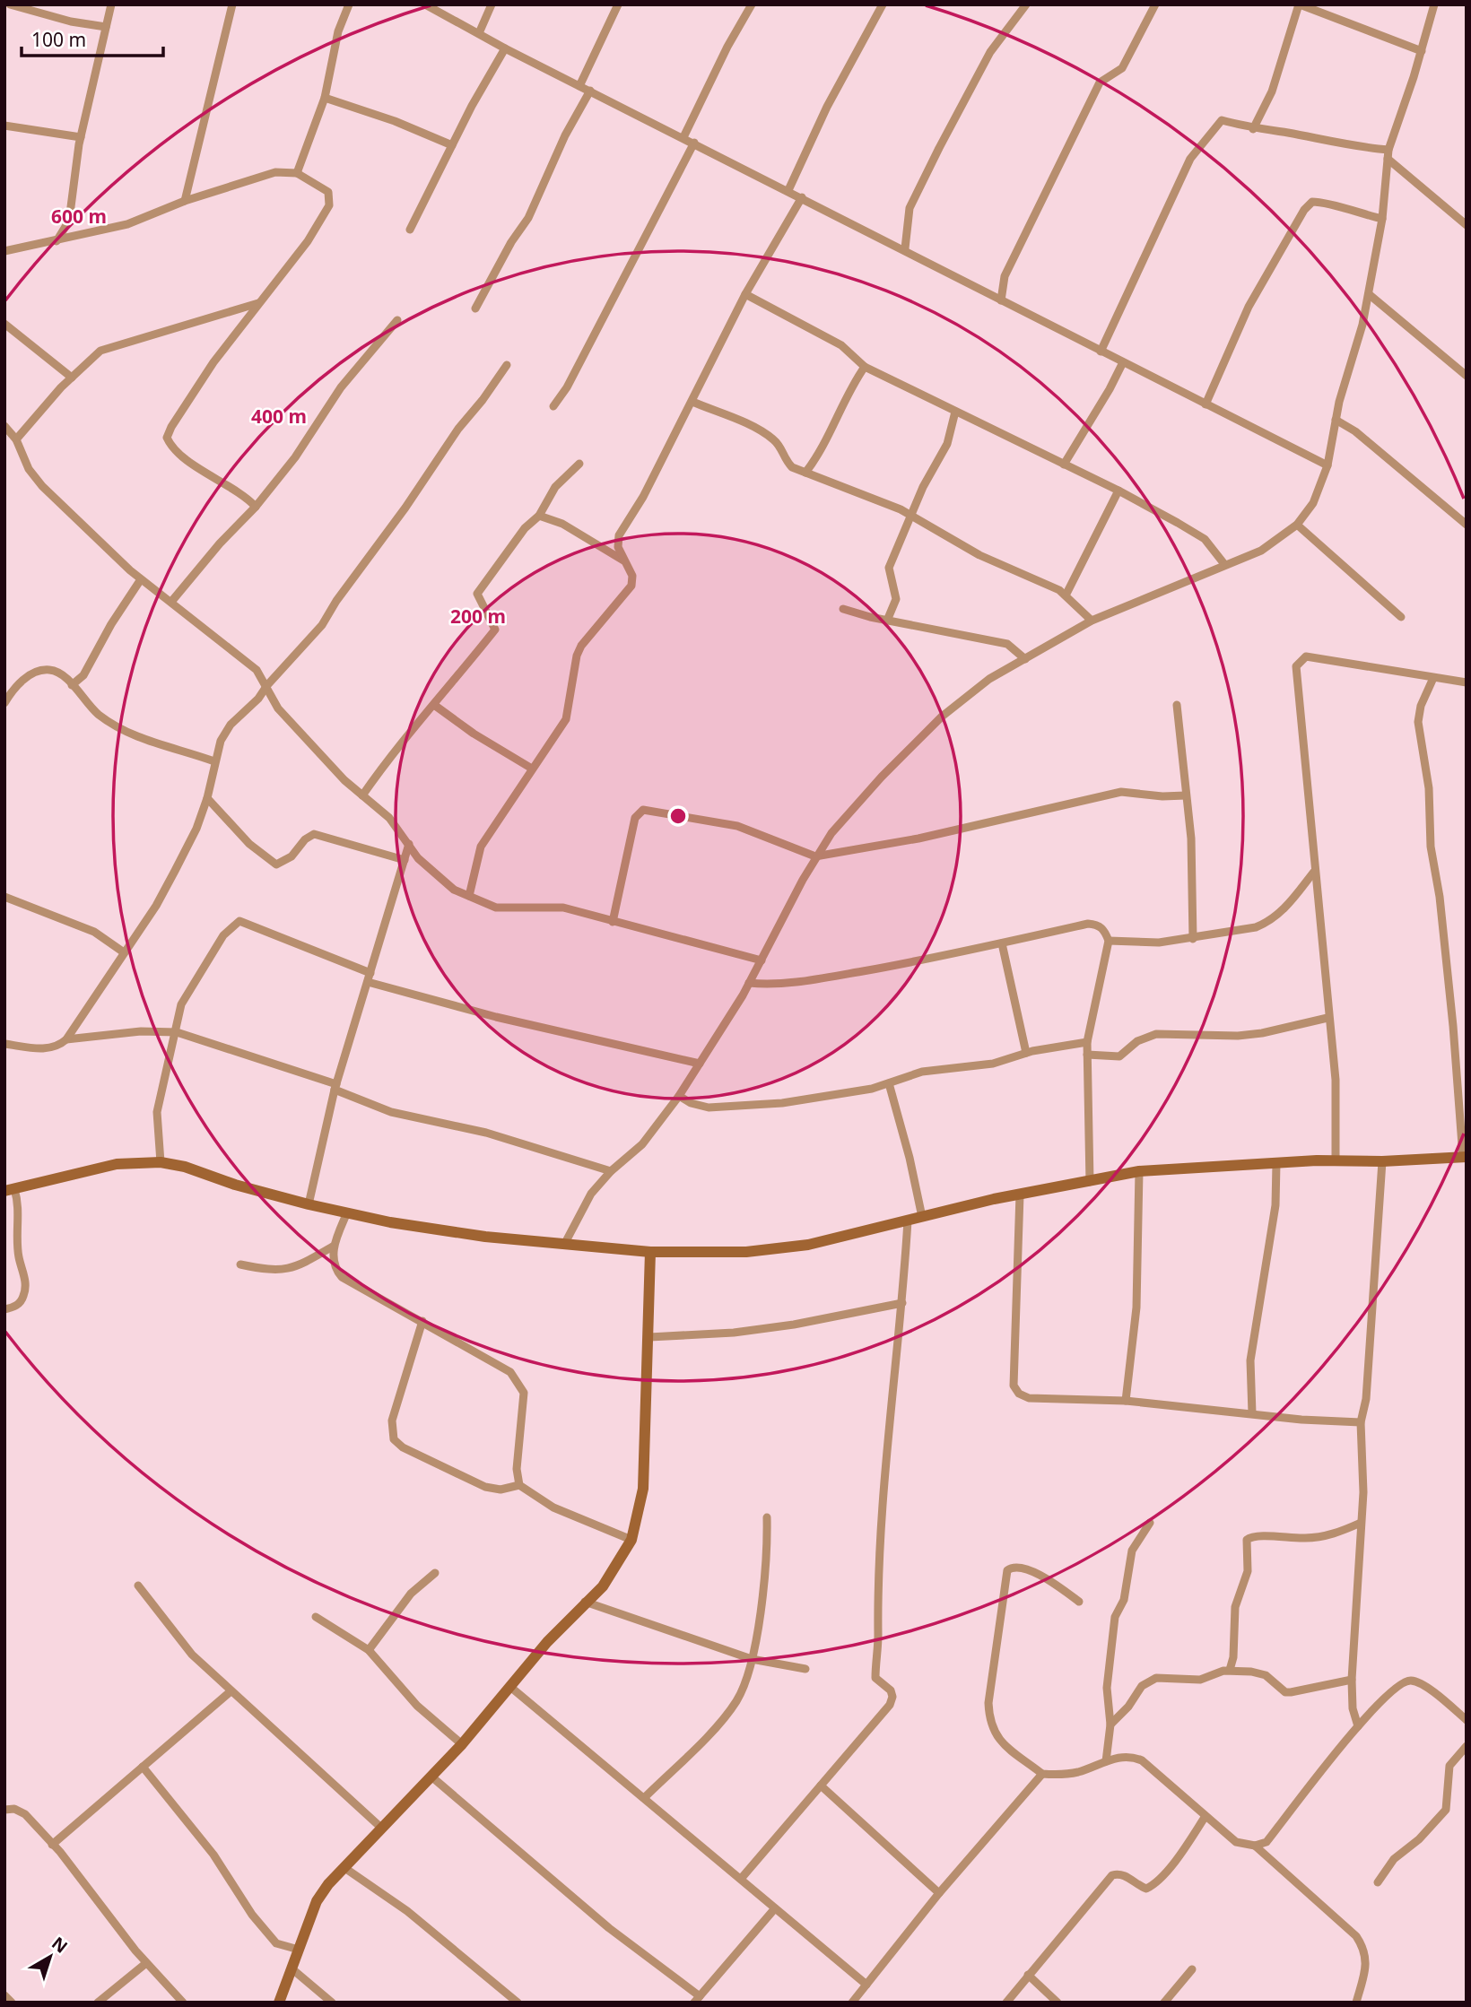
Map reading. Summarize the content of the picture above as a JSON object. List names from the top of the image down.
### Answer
{
  "scale_bar": "100 m",
  "north": "top right",
  "rings": ["600 m", "400 m", "200 m"]
}
